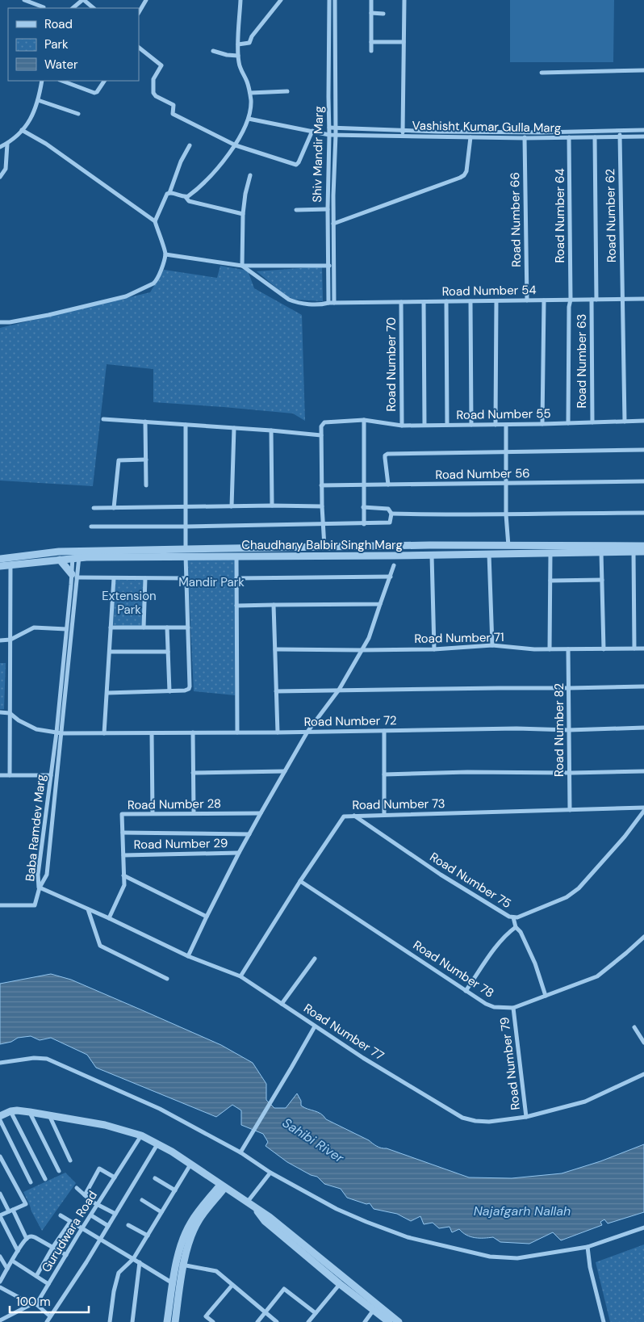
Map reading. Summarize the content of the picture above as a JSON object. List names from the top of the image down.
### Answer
{
  "streets": {
    "street": [
      "Vashisht Kumar Gulla Marg",
      "Shiv Mandir Marg",
      "Road Number 64",
      "Road Number 62",
      "Road Number 66",
      "Road Number 54",
      "Road Number 63",
      "Road Number 70",
      "Road Number 55",
      "Road Number 56",
      "Chaudhary Balbir Singh Marg",
      "Road Number 71",
      "Road Number 72",
      "Road Number 82",
      "Road Number 28",
      "Road Number 73",
      "Baba Ramdev Marg",
      "Road Number 29",
      "Road Number 75",
      "Road Number 78",
      "Road Number 77",
      "Road Number 79",
      "Gurudwara Road"
    ]
  },
  "crossings": [
    ["Vashisht Kumar Gulla Marg", "Shiv Mandir Marg"],
    ["Vashisht Kumar Gulla Marg", "Road Number 64"],
    ["Vashisht Kumar Gulla Marg", "Road Number 62"],
    ["Vashisht Kumar Gulla Marg", "Road Number 66"],
    ["Vashisht Kumar Gulla Marg", "Road Number 63"],
    ["Road Number 64", "Road Number 54"],
    ["Road Number 64", "Road Number 55"],
    ["Road Number 62", "Road Number 54"],
    ["Road Number 62", "Road Number 55"],
    ["Road Number 66", "Road Number 54"],
    ["Road Number 54", "Road Number 63"],
    ["Road Number 54", "Road Number 70"],
    ["Road Number 63", "Road Number 55"],
    ["Road Number 70", "Road Number 55"],
    ["Chaudhary Balbir Singh Marg", "Baba Ramdev Marg"],
    ["Road Number 71", "Road Number 82"],
    ["Road Number 72", "Road Number 82"],
    ["Road Number 72", "Baba Ramdev Marg"],
    ["Road Number 82", "Road Number 73"],
    ["Road Number 28", "Road Number 29"],
    ["Road Number 28", "Road Number 77"],
    ["Road Number 73", "Road Number 75"],
    ["Road Number 73", "Road Number 78"],
    ["Road Number 73", "Road Number 77"],
    ["Baba Ramdev Marg", "Road Number 77"],
    ["Road Number 78", "Road Number 79"],
    ["Road Number 77", "Road Number 79"]
  ],
  "water": ["Sahibi River", "Najafgarh Nallah"],
  "parks": ["Mandir Park", "Extension Park"],
  "legend": ["Road", "Park", "Water"],
  "scale_bar": "100 m"
}
